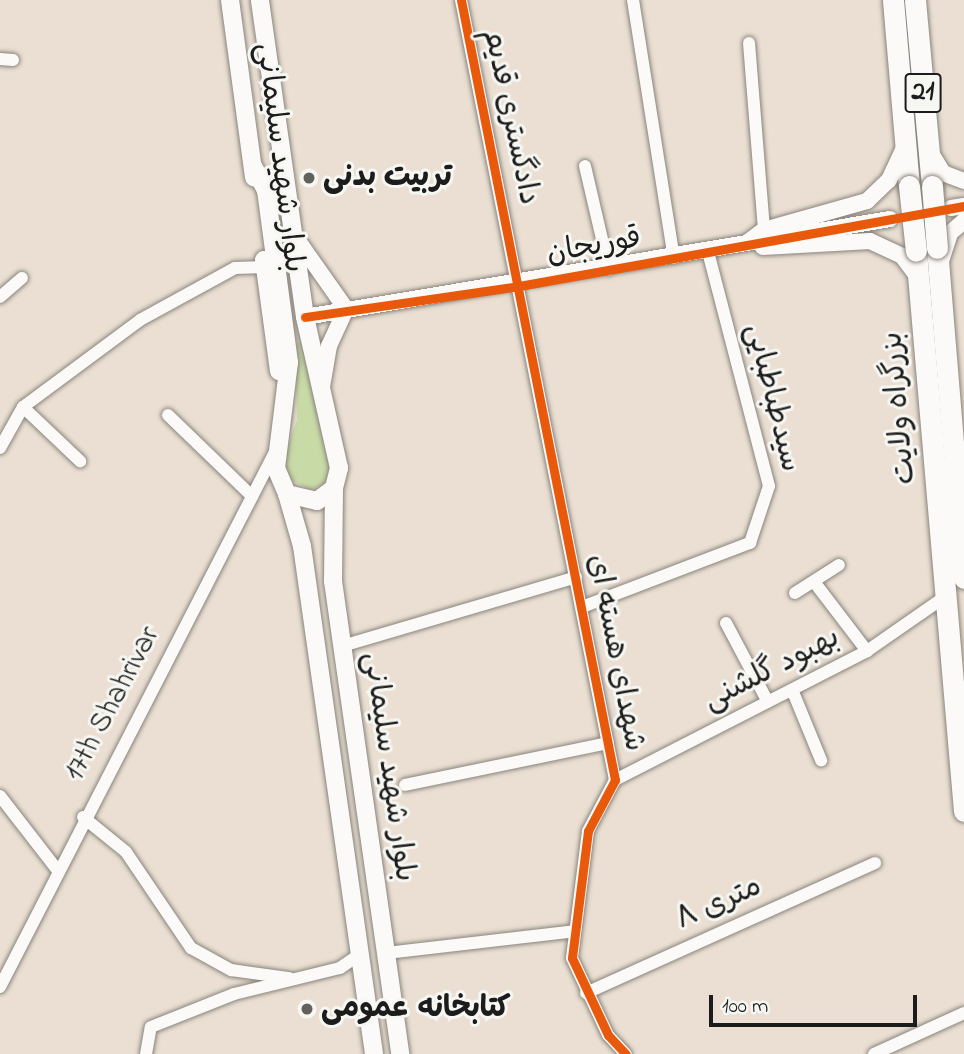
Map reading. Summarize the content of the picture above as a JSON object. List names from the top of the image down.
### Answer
{
  "streets": {
    "highway": ["21", "بزرگراه ولایت"],
    "main road": ["بلوار شهید سلیمانی"],
    "street": [
      "دادگستری قدیم",
      "قوریجان",
      "سیدطباطبایی",
      "شهدای هسته ای",
      "بهبود گلشنی",
      "17th Shahrivar",
      "۸ متری"
    ]
  },
  "crossings": [
    ["دادگستری قدیم", "قوریجان"],
    ["دادگستری قدیم", "شهدای هسته ای"],
    ["بلوار شهید سلیمانی", "قوریجان"],
    ["بلوار شهید سلیمانی", "17th Shahrivar"],
    ["قوریجان", "سیدطباطبایی"],
    ["قوریجان", "شهدای هسته ای"],
    ["سیدطباطبایی", "شهدای هسته ای"],
    ["بزرگراه ولایت", "بهبود گلشنی"],
    ["شهدای هسته ای", "بهبود گلشنی"],
    ["شهدای هسته ای", "۸ متری"]
  ],
  "places": ["تربیت بدنی", "کتابخانه عمومی"],
  "scale_bar": "100 m"
}
